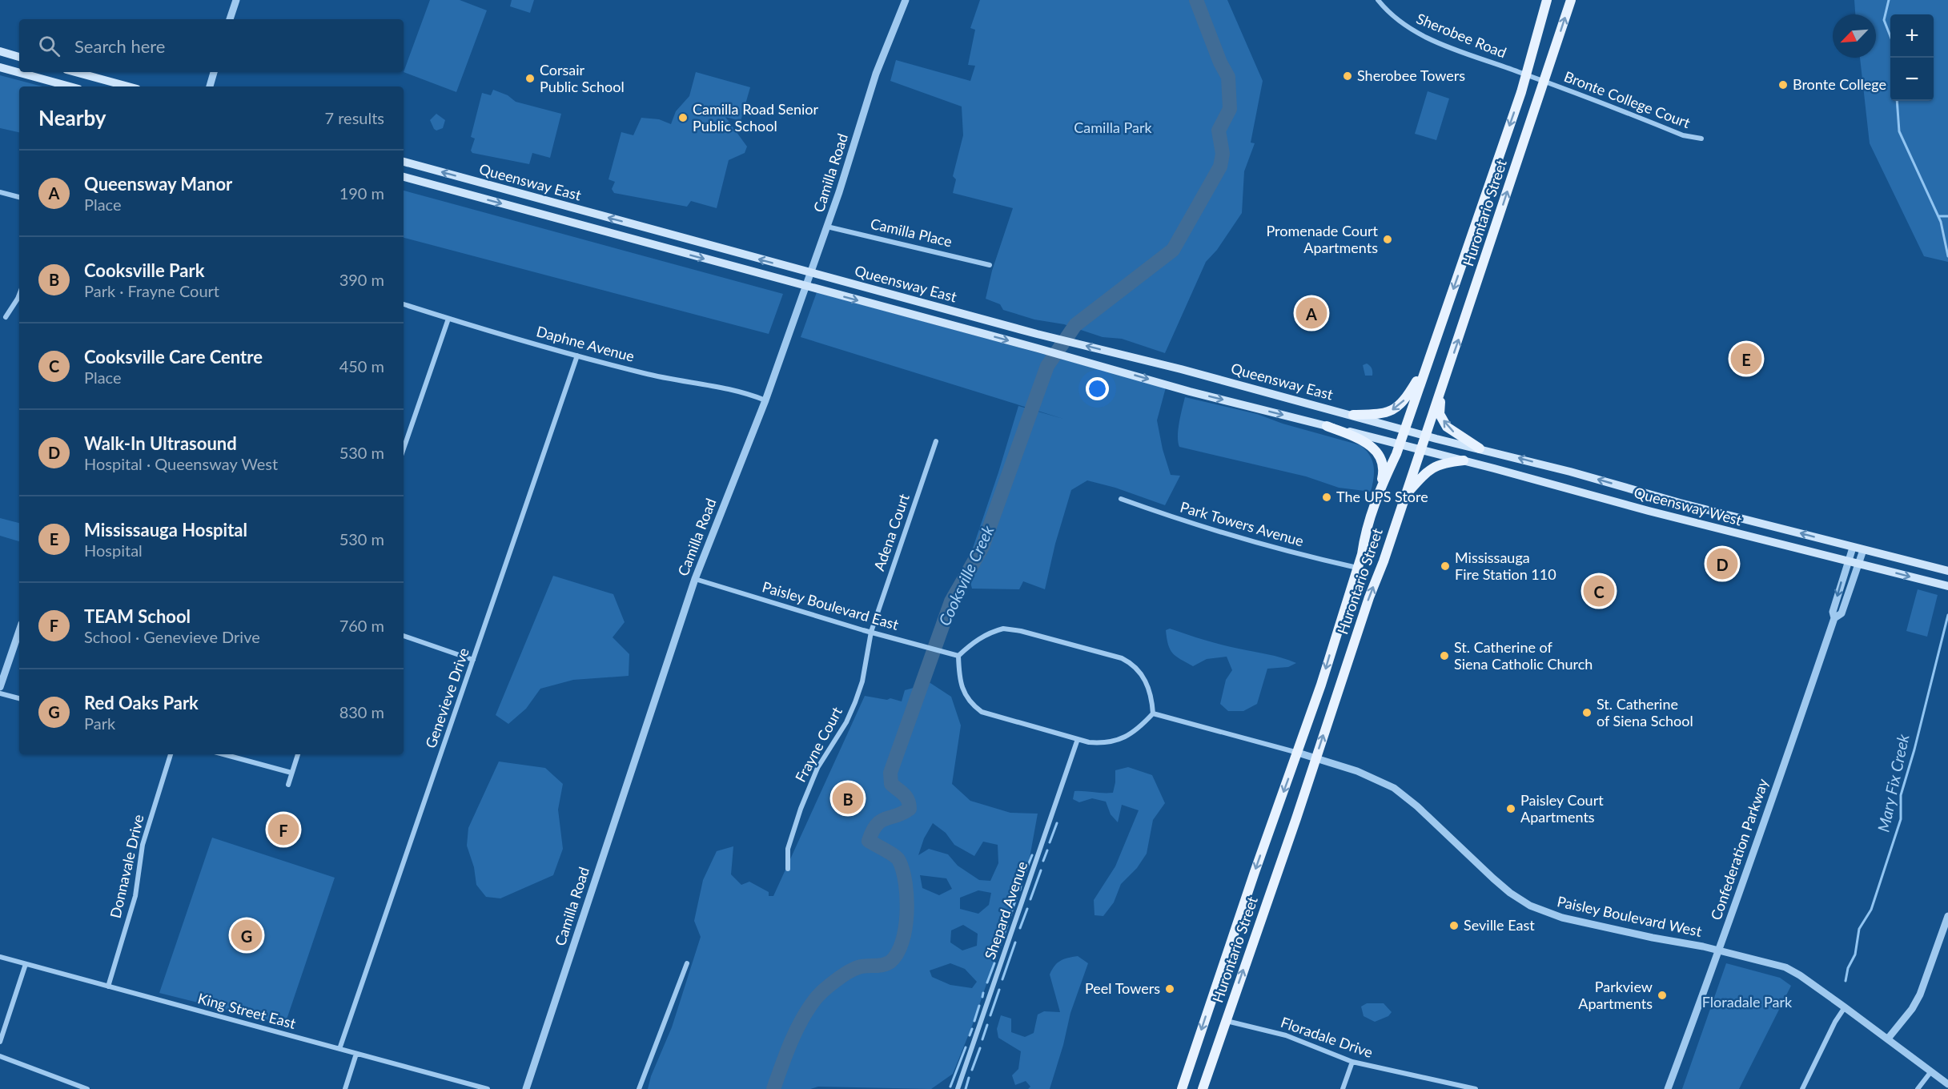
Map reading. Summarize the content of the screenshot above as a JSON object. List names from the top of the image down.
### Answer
{
  "streets": {
    "main road": ["Queensway East", "Hurontario Street", "Queensway West"],
    "street": [
      "Sherobee Road",
      "Bronte College Court",
      "Camilla Road",
      "Camilla Place",
      "Daphne Avenue",
      "Park Towers Avenue",
      "Adena Court",
      "Paisley Boulevard East",
      "Genevieve Drive",
      "Frayne Court",
      "Confederation Parkway",
      "Donnavale Drive",
      "Shepard Avenue",
      "Paisley Boulevard West",
      "King Street East",
      "Floradale Drive"
    ]
  },
  "crossings": [
    ["Sherobee Road", "Bronte College Court"],
    ["Sherobee Road", "Hurontario Street"],
    ["Bronte College Court", "Hurontario Street"],
    ["Camilla Road", "Queensway East"],
    ["Camilla Road", "Camilla Place"],
    ["Camilla Road", "Daphne Avenue"],
    ["Camilla Road", "Paisley Boulevard East"],
    ["Queensway East", "Hurontario Street"],
    ["Queensway East", "Queensway West"],
    ["Hurontario Street", "Queensway West"],
    ["Hurontario Street", "Park Towers Avenue"],
    ["Hurontario Street", "Paisley Boulevard West"],
    ["Hurontario Street", "Floradale Drive"],
    ["Daphne Avenue", "Genevieve Drive"],
    ["Queensway West", "Confederation Parkway"],
    ["Adena Court", "Paisley Boulevard East"],
    ["Adena Court", "Frayne Court"],
    ["Paisley Boulevard East", "Frayne Court"],
    ["Genevieve Drive", "King Street East"],
    ["Confederation Parkway", "Paisley Boulevard West"],
    ["Donnavale Drive", "King Street East"]
  ],
  "water": ["Cooksville Creek", "Mary Fix Creek"],
  "parks": ["Camilla Park", "Floradale Park"],
  "places": [
    "Sherobee Towers",
    "Corsair Public School",
    "Bronte College",
    "Camilla Road Senior Public School",
    "Promenade Court Apartments",
    "The UPS Store",
    "Mississauga Fire Station 110",
    "St. Catherine of Siena Catholic Church",
    "St. Catherine of Siena School",
    "Paisley Court Apartments",
    "Seville East",
    "Peel Towers",
    "Parkview Apartments"
  ],
  "north": "bottom left",
  "page": {
    "map_buttons": ["+", "−"],
    "search": "Search here",
    "heading": ["Nearby", "7 results"],
    "list": [
      {
        "mark": "A",
        "name": "Queensway Manor",
        "note": "Place",
        "value": "190 m"
      },
      {
        "mark": "B",
        "name": "Cooksville Park",
        "note": "Park · Frayne Court",
        "value": "390 m"
      },
      {
        "mark": "C",
        "name": "Cooksville Care Centre",
        "note": "Place",
        "value": "450 m"
      },
      {
        "mark": "D",
        "name": "Walk-In Ultrasound",
        "note": "Hospital · Queensway West",
        "value": "530 m"
      },
      {
        "mark": "E",
        "name": "Mississauga Hospital",
        "note": "Hospital",
        "value": "530 m"
      },
      {
        "mark": "F",
        "name": "TEAM School",
        "note": "School · Genevieve Drive",
        "value": "760 m"
      },
      {
        "mark": "G",
        "name": "Red Oaks Park",
        "note": "Park",
        "value": "830 m"
      }
    ],
    "pins": [
      "A",
      "E",
      "D",
      "C",
      "B",
      "F",
      "G"
    ]
  }
}
